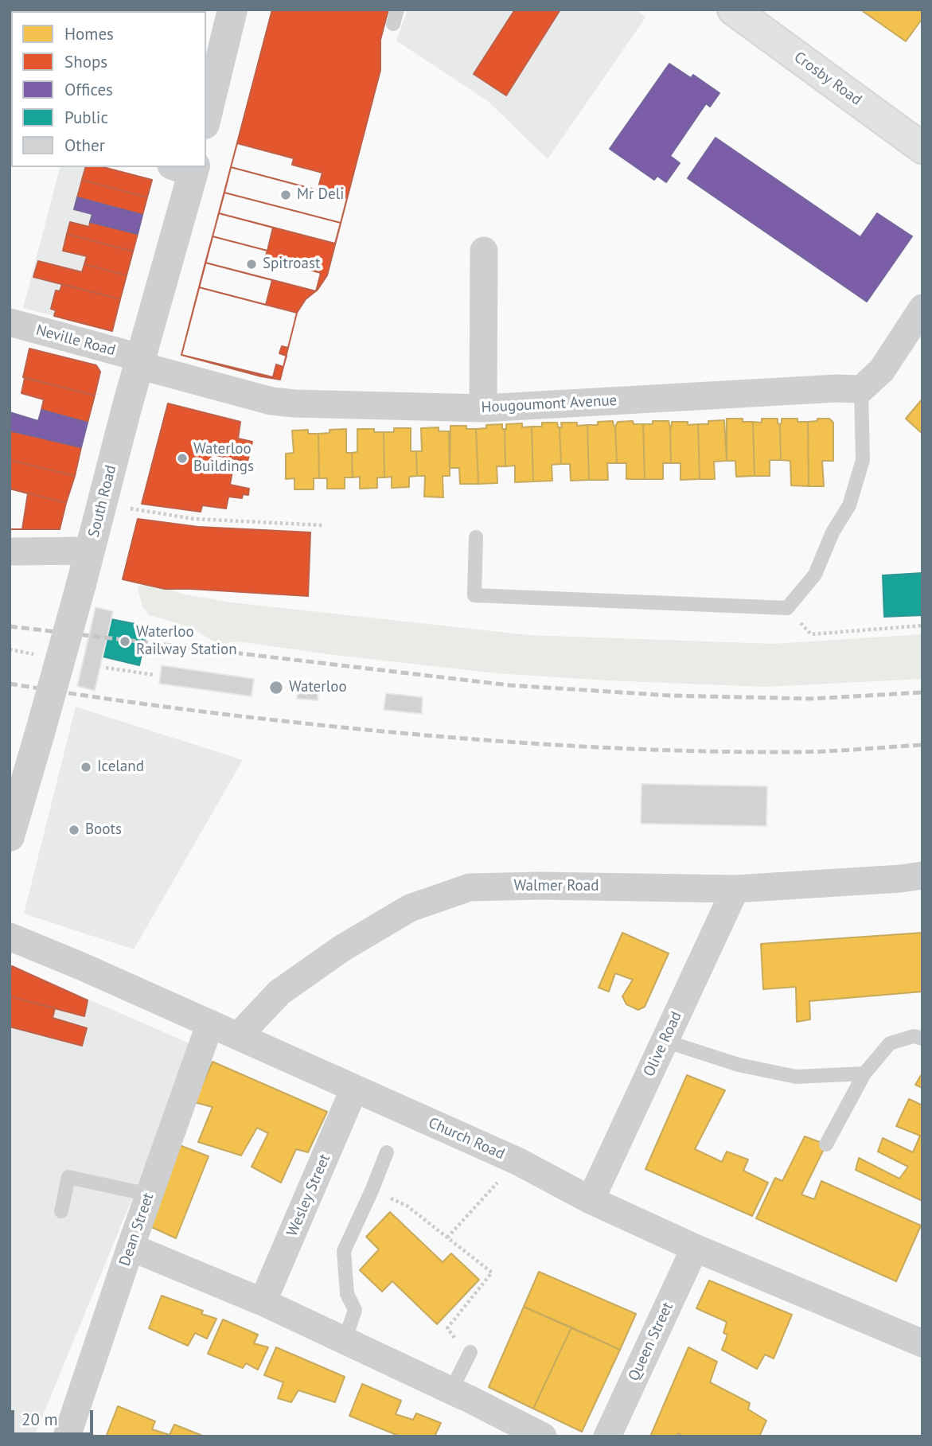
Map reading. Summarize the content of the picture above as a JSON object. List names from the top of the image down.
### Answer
{
  "streets": {
    "highway": ["Crosby Road"],
    "street": [
      "Neville Road",
      "Hougoumont Avenue",
      "South Road",
      "Walmer Road",
      "Olive Road",
      "Church Road",
      "Wesley Street",
      "Dean Street",
      "Queen Street"
    ]
  },
  "crossings": [
    ["Neville Road", "Hougoumont Avenue"],
    ["Neville Road", "South Road"],
    ["Hougoumont Avenue", "South Road"],
    ["Walmer Road", "Olive Road"],
    ["Walmer Road", "Church Road"],
    ["Olive Road", "Church Road"],
    ["Church Road", "Wesley Street"],
    ["Church Road", "Dean Street"],
    ["Church Road", "Queen Street"]
  ],
  "places": [
    "Mr Deli",
    "Spitroast",
    "Waterloo Buildings",
    "Waterloo Railway Station",
    "Waterloo",
    "Iceland",
    "Boots"
  ],
  "legend": [
    "Homes",
    "Shops",
    "Offices",
    "Public",
    "Other"
  ],
  "scale_bar": "20 m"
}
